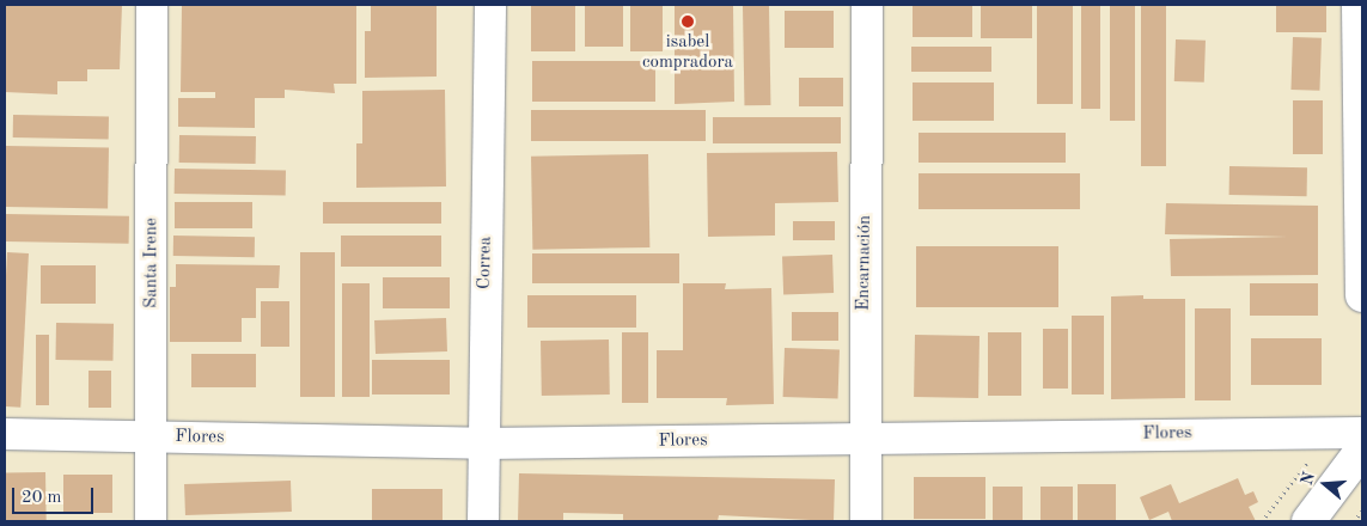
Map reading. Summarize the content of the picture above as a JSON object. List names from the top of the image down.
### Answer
{
  "streets": {
    "street": [
      "Santa Irene",
      "Correa",
      "Encarnación",
      "Flores"
    ]
  },
  "crossings": [
    ["Santa Irene", "Flores"],
    ["Correa", "Flores"],
    ["Encarnación", "Flores"]
  ],
  "places": ["isabel compradora"],
  "scale_bar": "20 m",
  "north": "left"
}
